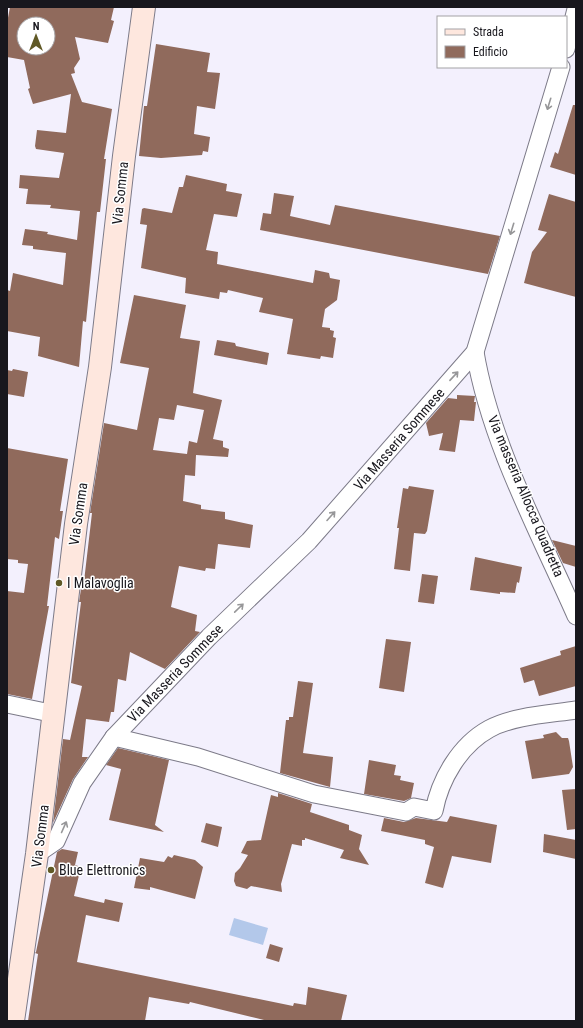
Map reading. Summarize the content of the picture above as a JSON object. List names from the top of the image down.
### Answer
{
  "streets": {
    "street": ["Via Somma", "Via Masseria Sommese", "Via masseria Allocca Quadretta"]
  },
  "crossings": [
    ["Via Somma", "Via Masseria Sommese"],
    ["Via Masseria Sommese", "Via masseria Allocca Quadretta"]
  ],
  "places": ["I Malavoglia", "Blue Elettronics"],
  "legend": ["Strada", "Edificio"],
  "north": "top"
}
